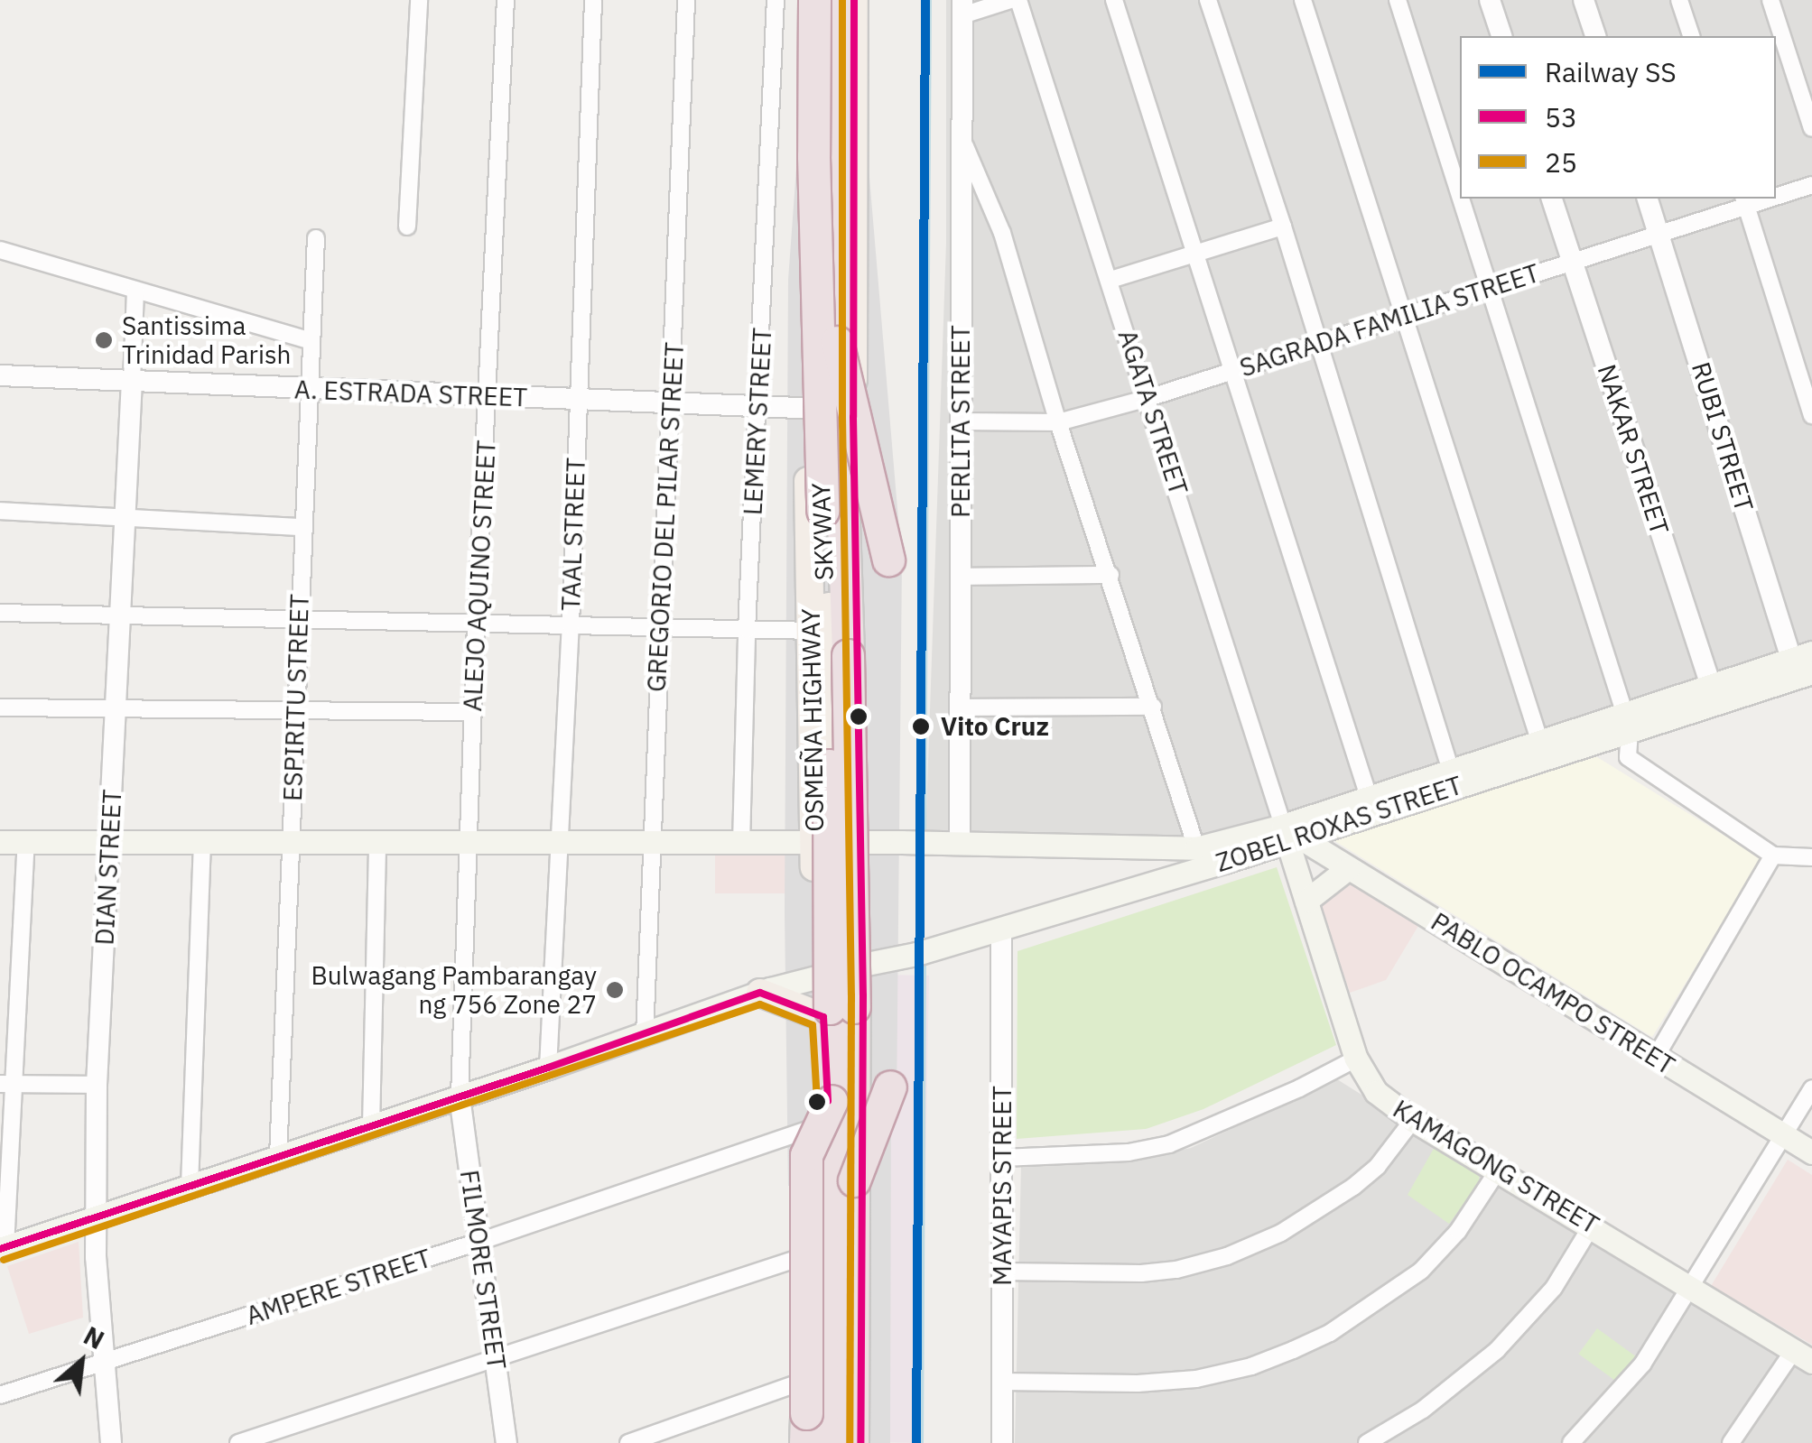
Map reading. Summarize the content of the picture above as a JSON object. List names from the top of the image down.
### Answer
{
  "streets": {
    "highway": ["SKYWAY"],
    "main road": [
      "OSMEÑA HIGHWAY",
      "ZOBEL ROXAS STREET",
      "PABLO OCAMPO STREET",
      "KAMAGONG STREET"
    ],
    "street": [
      "SAGRADA FAMILIA STREET",
      "A. ESTRADA STREET",
      "AGATA STREET",
      "LEMERY STREET",
      "PERLITA STREET",
      "RUBI STREET",
      "NAKAR STREET",
      "GREGORIO DEL PILAR STREET",
      "TAAL STREET",
      "ALEJO AQUINO STREET",
      "ESPIRITU STREET",
      "DIAN STREET",
      "MAYAPIS STREET",
      "FILMORE STREET",
      "AMPERE STREET"
    ]
  },
  "crossings": [
    ["SAGRADA FAMILIA STREET", "AGATA STREET"],
    ["SAGRADA FAMILIA STREET", "PERLITA STREET"],
    ["SAGRADA FAMILIA STREET", "RUBI STREET"],
    ["SAGRADA FAMILIA STREET", "NAKAR STREET"],
    ["A. ESTRADA STREET", "LEMERY STREET"],
    ["A. ESTRADA STREET", "GREGORIO DEL PILAR STREET"],
    ["A. ESTRADA STREET", "TAAL STREET"],
    ["A. ESTRADA STREET", "ALEJO AQUINO STREET"],
    ["A. ESTRADA STREET", "ESPIRITU STREET"],
    ["A. ESTRADA STREET", "OSMEÑA HIGHWAY"],
    ["A. ESTRADA STREET", "DIAN STREET"],
    ["AGATA STREET", "ZOBEL ROXAS STREET"],
    ["AGATA STREET", "PABLO OCAMPO STREET"],
    ["AGATA STREET", "KAMAGONG STREET"],
    ["RUBI STREET", "ZOBEL ROXAS STREET"],
    ["NAKAR STREET", "ZOBEL ROXAS STREET"],
    ["GREGORIO DEL PILAR STREET", "ZOBEL ROXAS STREET"],
    ["SKYWAY", "OSMEÑA HIGHWAY"],
    ["SKYWAY", "AMPERE STREET"],
    ["TAAL STREET", "ZOBEL ROXAS STREET"],
    ["ALEJO AQUINO STREET", "ZOBEL ROXAS STREET"],
    ["ALEJO AQUINO STREET", "FILMORE STREET"],
    ["ESPIRITU STREET", "ZOBEL ROXAS STREET"],
    ["OSMEÑA HIGHWAY", "ZOBEL ROXAS STREET"],
    ["OSMEÑA HIGHWAY", "AMPERE STREET"],
    ["ZOBEL ROXAS STREET", "DIAN STREET"],
    ["ZOBEL ROXAS STREET", "PABLO OCAMPO STREET"],
    ["ZOBEL ROXAS STREET", "KAMAGONG STREET"],
    ["ZOBEL ROXAS STREET", "MAYAPIS STREET"],
    ["ZOBEL ROXAS STREET", "FILMORE STREET"],
    ["DIAN STREET", "AMPERE STREET"],
    ["PABLO OCAMPO STREET", "KAMAGONG STREET"],
    ["FILMORE STREET", "AMPERE STREET"]
  ],
  "places": ["Santissima Trinidad Parish", "Vito Cruz", "Bulwagang Pambarangay ng 756 Zone 27"],
  "lines": ["rail line SS", "transit line 53", "transit line 25"],
  "legend": ["Railway SS", "53", "25"],
  "north": "top right"
}
